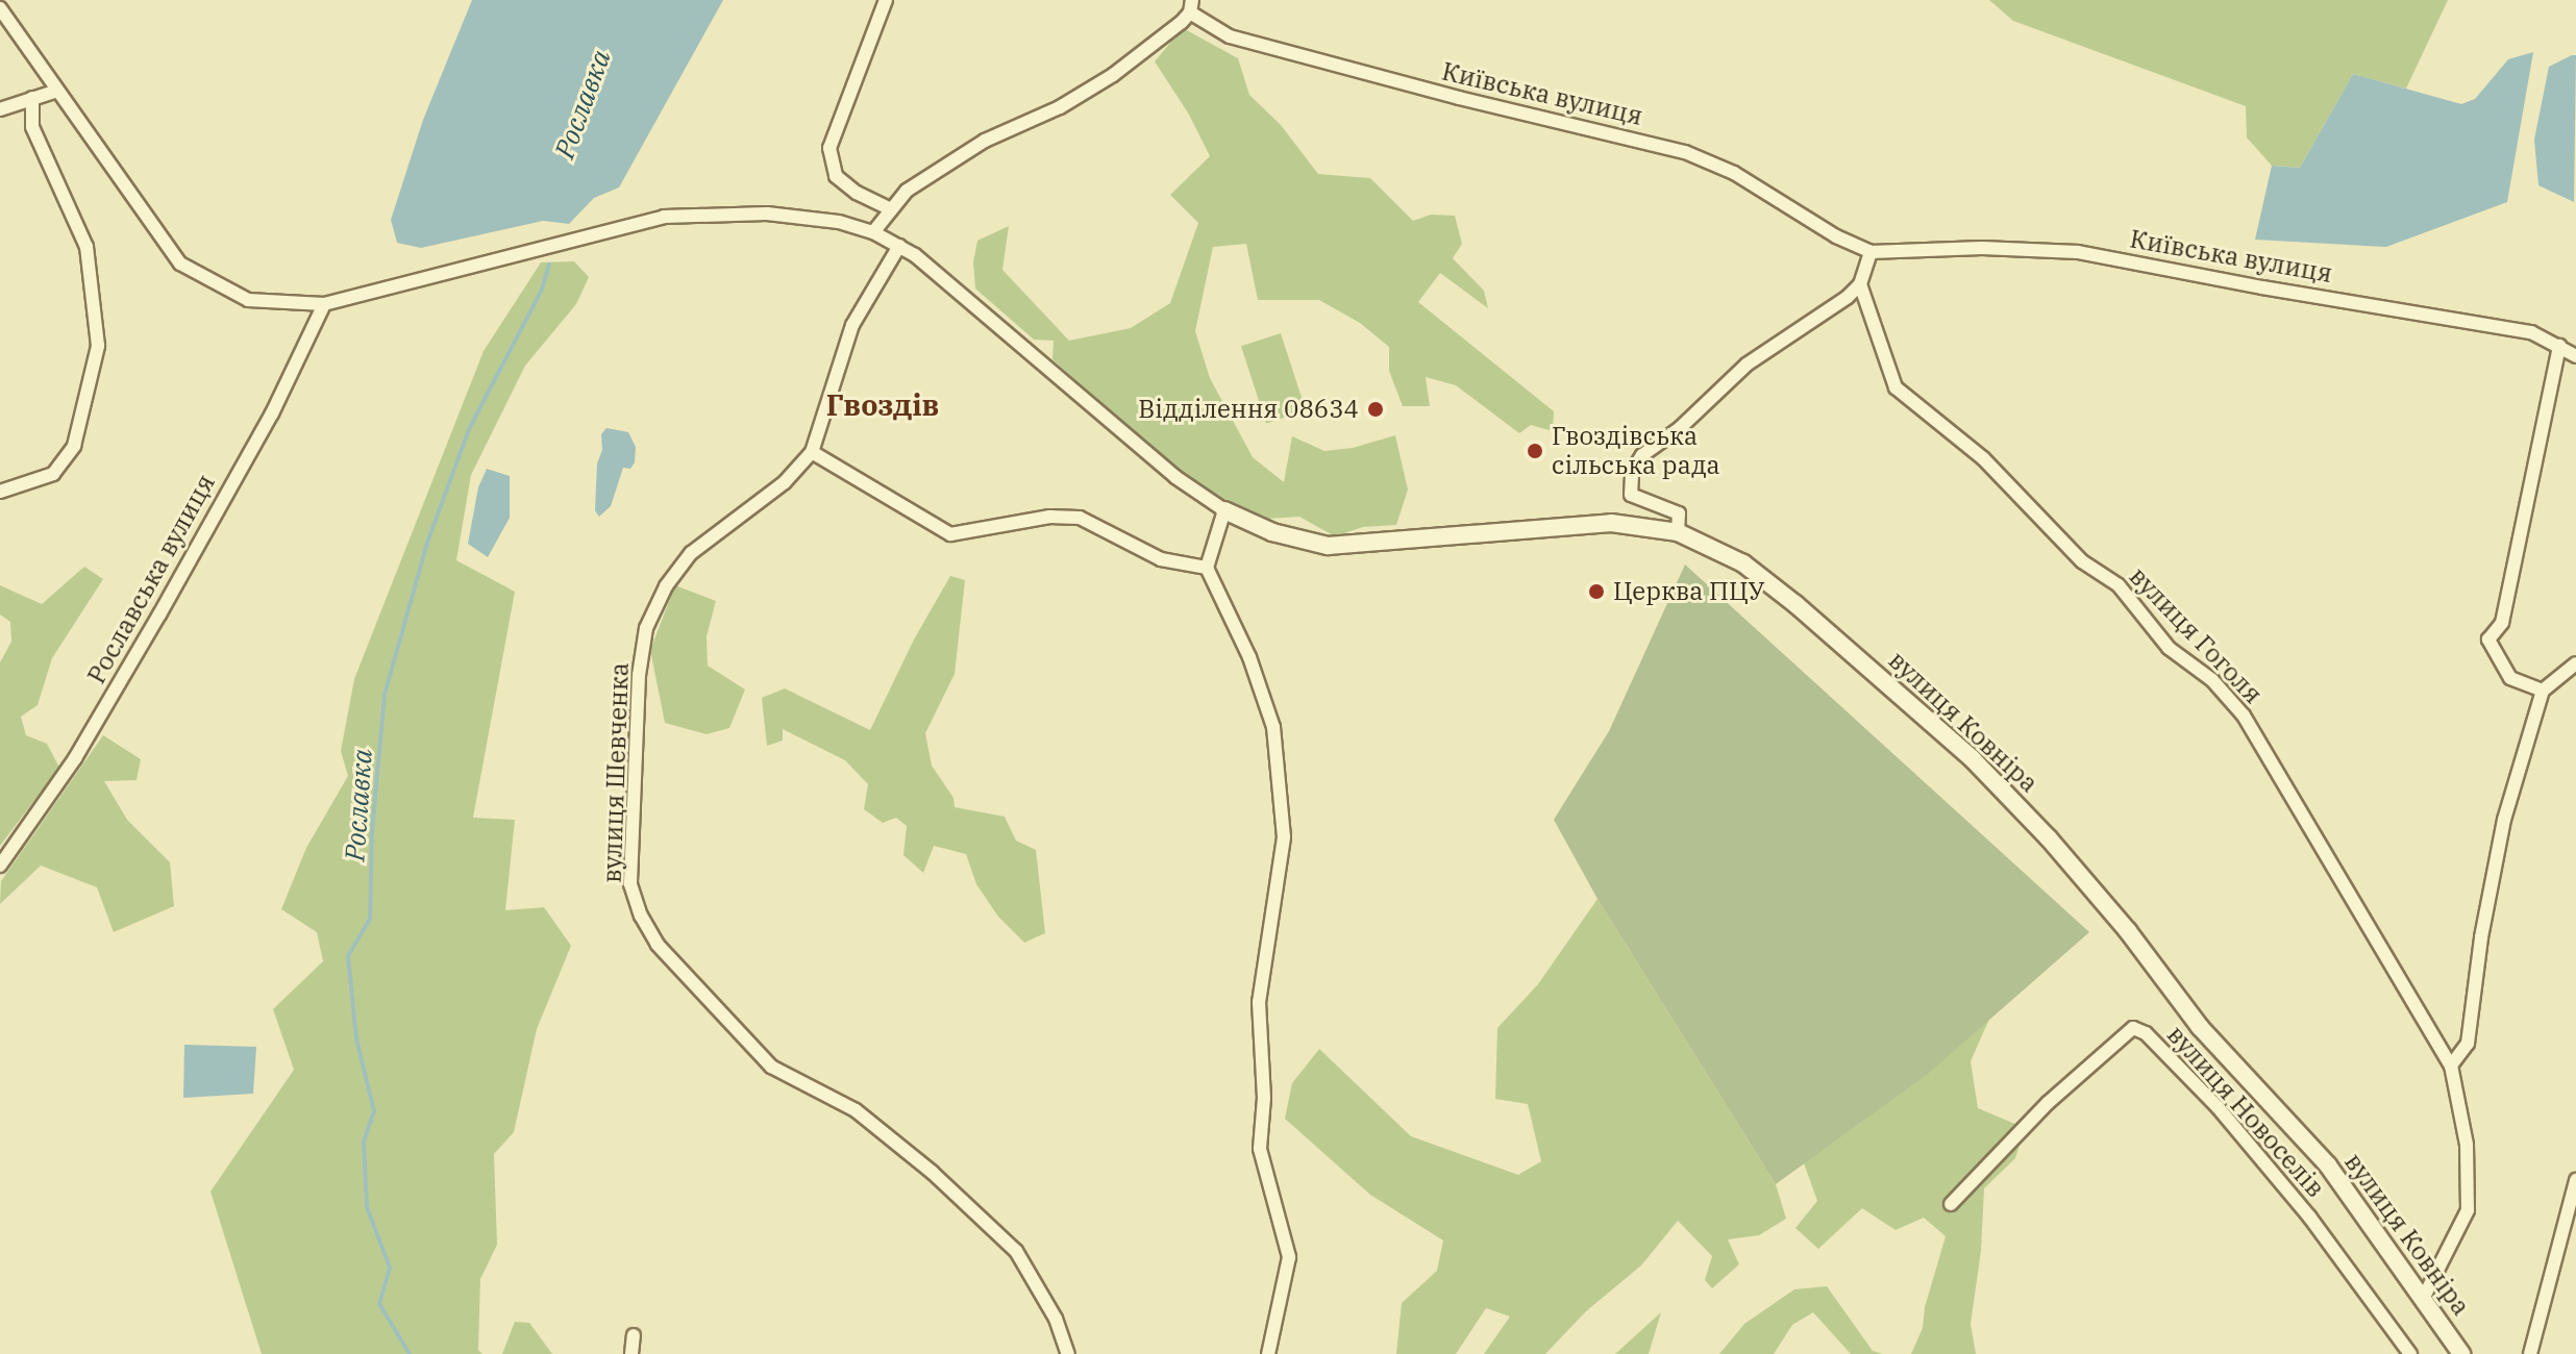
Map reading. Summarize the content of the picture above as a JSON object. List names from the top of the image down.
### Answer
{
  "streets": {
    "street": [
      "Київська вулиця",
      "Рославська вулиця",
      "вулиця Гоголя",
      "вулиця Ковніра",
      "вулиця Шевченка",
      "вулиця Новоселів"
    ]
  },
  "crossings": [
    ["вулиця Гоголя", "вулиця Ковніра"]
  ],
  "districts": ["Гвоздів"],
  "water": ["Рославка"],
  "places": ["Відділення 08634", "Гвоздівська сільська рада", "Церква ПЦУ"]
}
